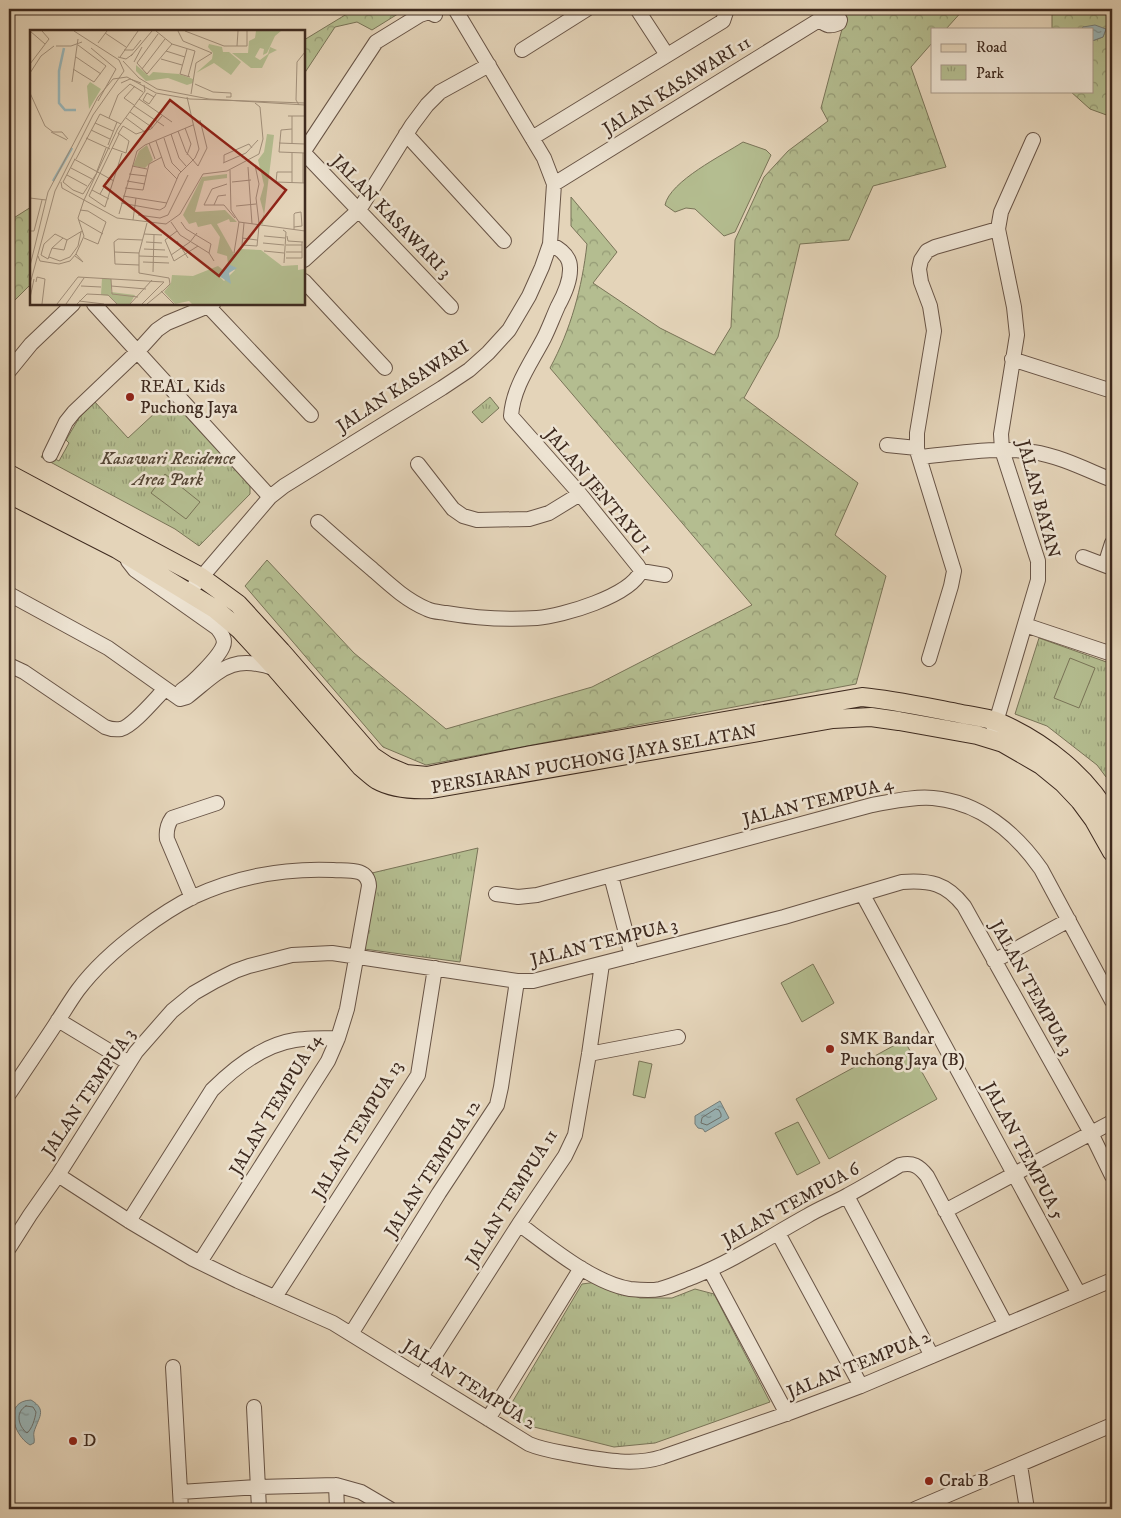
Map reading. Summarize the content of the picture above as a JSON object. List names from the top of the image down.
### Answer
{
  "streets": {
    "main road": ["PERSIARAN PUCHONG JAYA SELATAN"],
    "street": [
      "JALAN KASAWARI 11",
      "JALAN KASAWARI 3",
      "JALAN KASAWARI",
      "JALAN JENTAYU 1",
      "JALAN BAYAN",
      "JALAN TEMPUA 4",
      "JALAN TEMPUA 3",
      "JALAN TEMPUA 14",
      "JALAN TEMPUA 13",
      "JALAN TEMPUA 5",
      "JALAN TEMPUA 12",
      "JALAN TEMPUA 11",
      "JALAN TEMPUA 6",
      "JALAN TEMPUA 2"
    ]
  },
  "crossings": [
    ["JALAN KASAWARI 11", "JALAN KASAWARI"],
    ["JALAN KASAWARI", "JALAN JENTAYU 1"],
    ["JALAN KASAWARI", "PERSIARAN PUCHONG JAYA SELATAN"],
    ["JALAN BAYAN", "PERSIARAN PUCHONG JAYA SELATAN"],
    ["JALAN TEMPUA 3", "JALAN TEMPUA 14"],
    ["JALAN TEMPUA 3", "JALAN TEMPUA 13"],
    ["JALAN TEMPUA 3", "JALAN TEMPUA 5"],
    ["JALAN TEMPUA 3", "JALAN TEMPUA 12"],
    ["JALAN TEMPUA 3", "JALAN TEMPUA 11"],
    ["JALAN TEMPUA 3", "JALAN TEMPUA 2"],
    ["JALAN TEMPUA 14", "JALAN TEMPUA 2"],
    ["JALAN TEMPUA 13", "JALAN TEMPUA 2"],
    ["JALAN TEMPUA 5", "JALAN TEMPUA 2"],
    ["JALAN TEMPUA 12", "JALAN TEMPUA 2"],
    ["JALAN TEMPUA 11", "JALAN TEMPUA 6"],
    ["JALAN TEMPUA 11", "JALAN TEMPUA 2"],
    ["JALAN TEMPUA 6", "JALAN TEMPUA 2"]
  ],
  "parks": ["Kasawari Residence Area Park"],
  "places": [
    "REAL Kids Puchong Jaya",
    "SMK Bandar Puchong Jaya (B)",
    "D",
    "Crab B"
  ],
  "legend": ["Road", "Park"]
}
